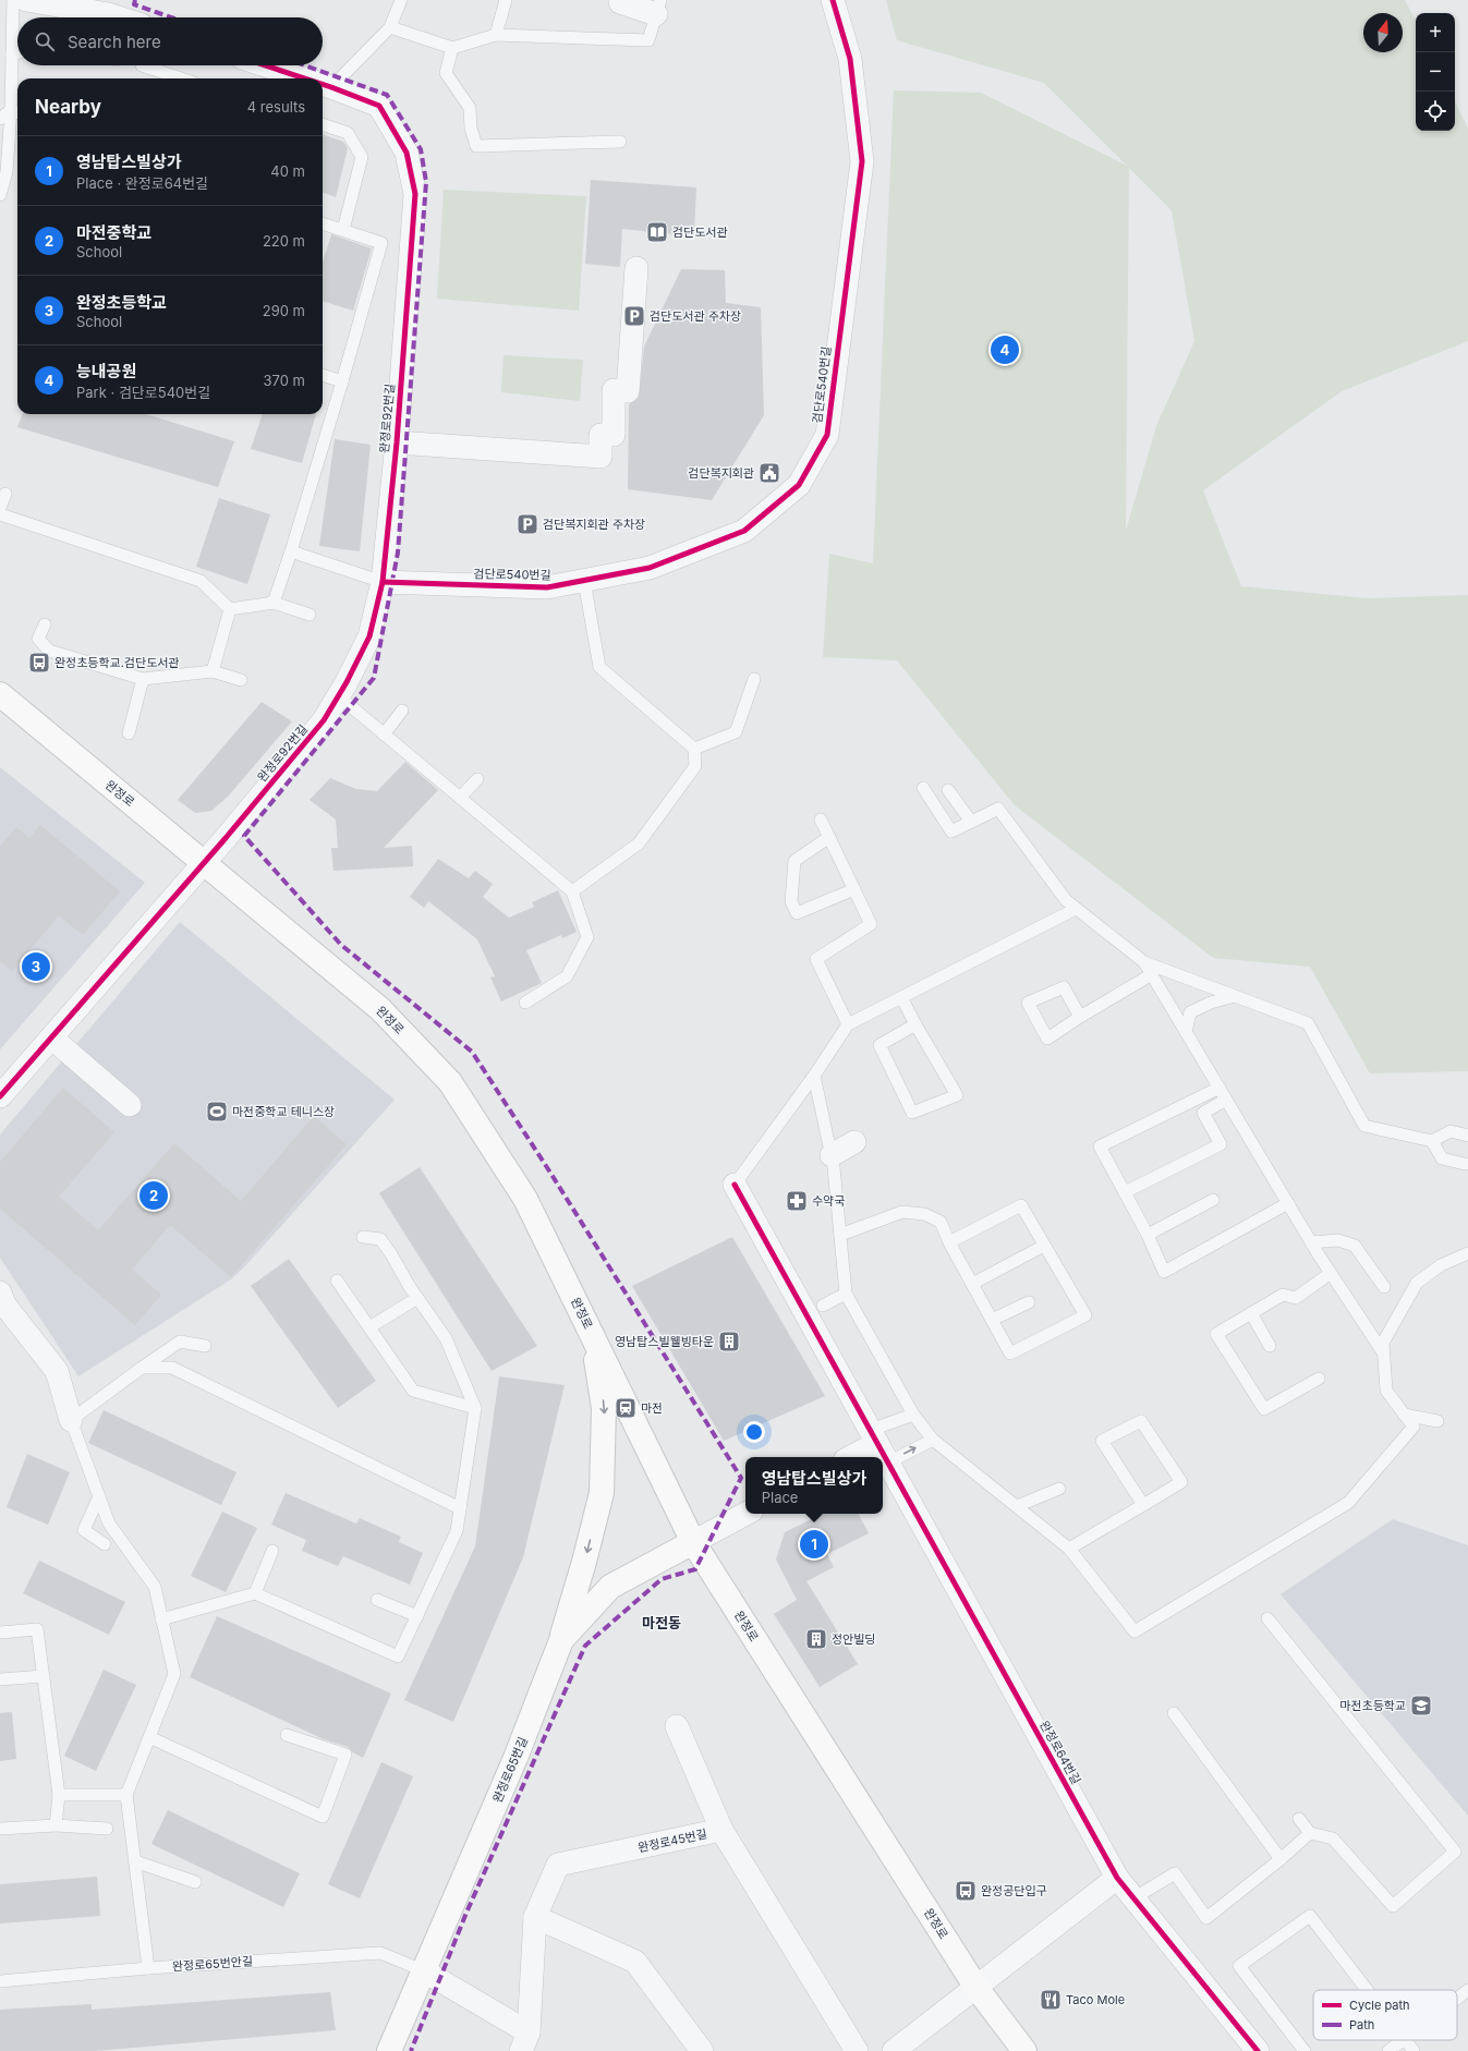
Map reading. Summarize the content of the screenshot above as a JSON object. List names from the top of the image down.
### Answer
{
  "streets": {
    "main road": ["완정로", "완정로65번길"],
    "street": [
      "검단로540번길",
      "완정로92번길",
      "완정로64번길",
      "완정로45번길"
    ],
    "lane": ["완정로65번안길"]
  },
  "crossings": [
    ["검단로540번길", "완정로92번길"],
    ["완정로92번길", "완정로"],
    ["완정로", "완정로65번길"],
    ["완정로65번길", "완정로65번안길"]
  ],
  "districts": ["마전동"],
  "places": {
    "library": ["검단도서관"],
    "parking": ["검단도서관 주차장", "검단복지회관 주차장"],
    "public building": ["검단복지회관"],
    "bus stop": ["완정초등학교.검단도서관", "완정공단입구"],
    "sports": ["마전중학교 테니스장"],
    "pharmacy": ["수약국"],
    "building": ["영남탑스빌웰빙타운", "정안빌딩"],
    "station": ["마전"],
    "school or university": ["마전초등학교"],
    "restaurant": ["Taco Mole"]
  },
  "legend": ["Cycle path", "Path"],
  "north": "top",
  "page": {
    "map_buttons": ["+", "−"],
    "search": "Search here",
    "heading": ["Nearby", "4 results"],
    "list": [
      {
        "mark": "1",
        "name": "영남탑스빌상가",
        "note": "Place · 완정로64번길",
        "value": "40 m"
      },
      {
        "mark": "2",
        "name": "마전중학교",
        "note": "School",
        "value": "220 m"
      },
      {
        "mark": "3",
        "name": "완정초등학교",
        "note": "School",
        "value": "290 m"
      },
      {
        "mark": "4",
        "name": "능내공원",
        "note": "Park · 검단로540번길",
        "value": "370 m"
      }
    ],
    "pins": [
      "4",
      "3",
      "2",
      "1"
    ],
    "popup": ["영남탑스빌상가", "Place"]
  }
}
